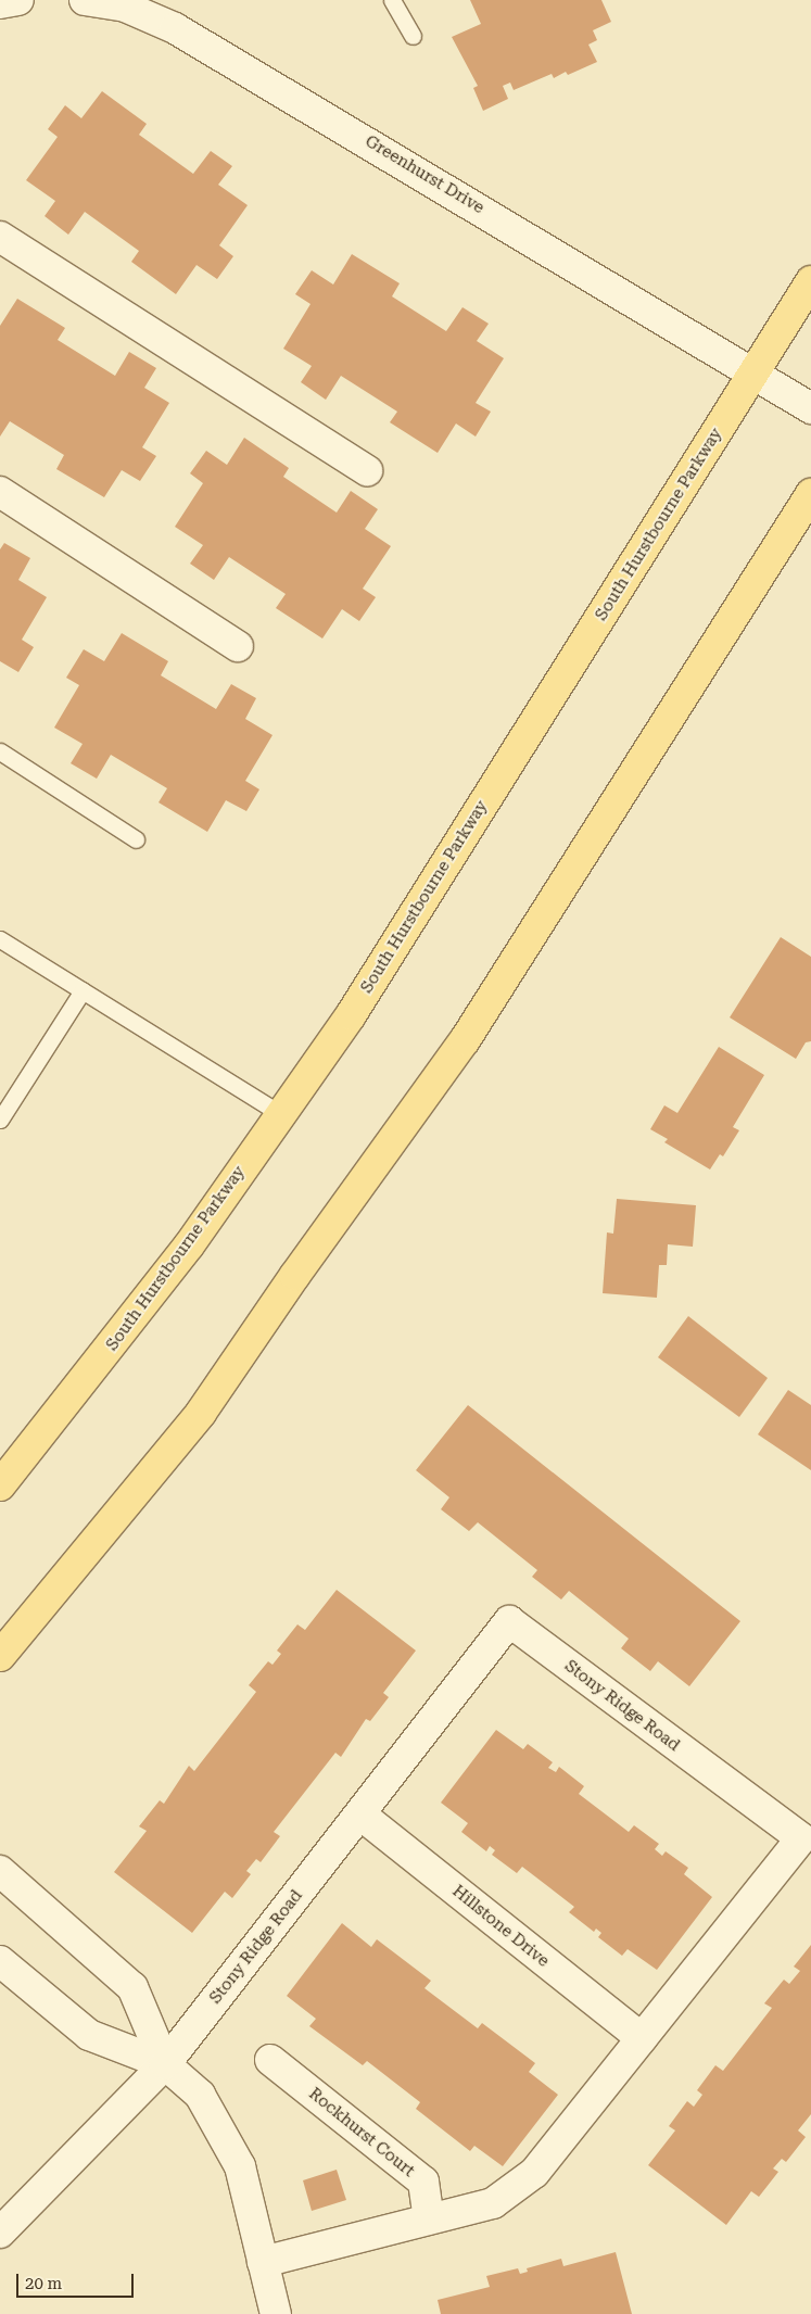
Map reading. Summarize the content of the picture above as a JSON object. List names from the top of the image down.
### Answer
{
  "streets": {
    "main road": ["South Hurstbourne Parkway"],
    "street": [
      "Greenhurst Drive",
      "Stony Ridge Road",
      "Hillstone Drive",
      "Rockhurst Court"
    ]
  },
  "crossings": [
    ["Greenhurst Drive", "South Hurstbourne Parkway"],
    ["Stony Ridge Road", "Hillstone Drive"],
    ["Stony Ridge Road", "Rockhurst Court"]
  ],
  "scale_bar": "20 m"
}
